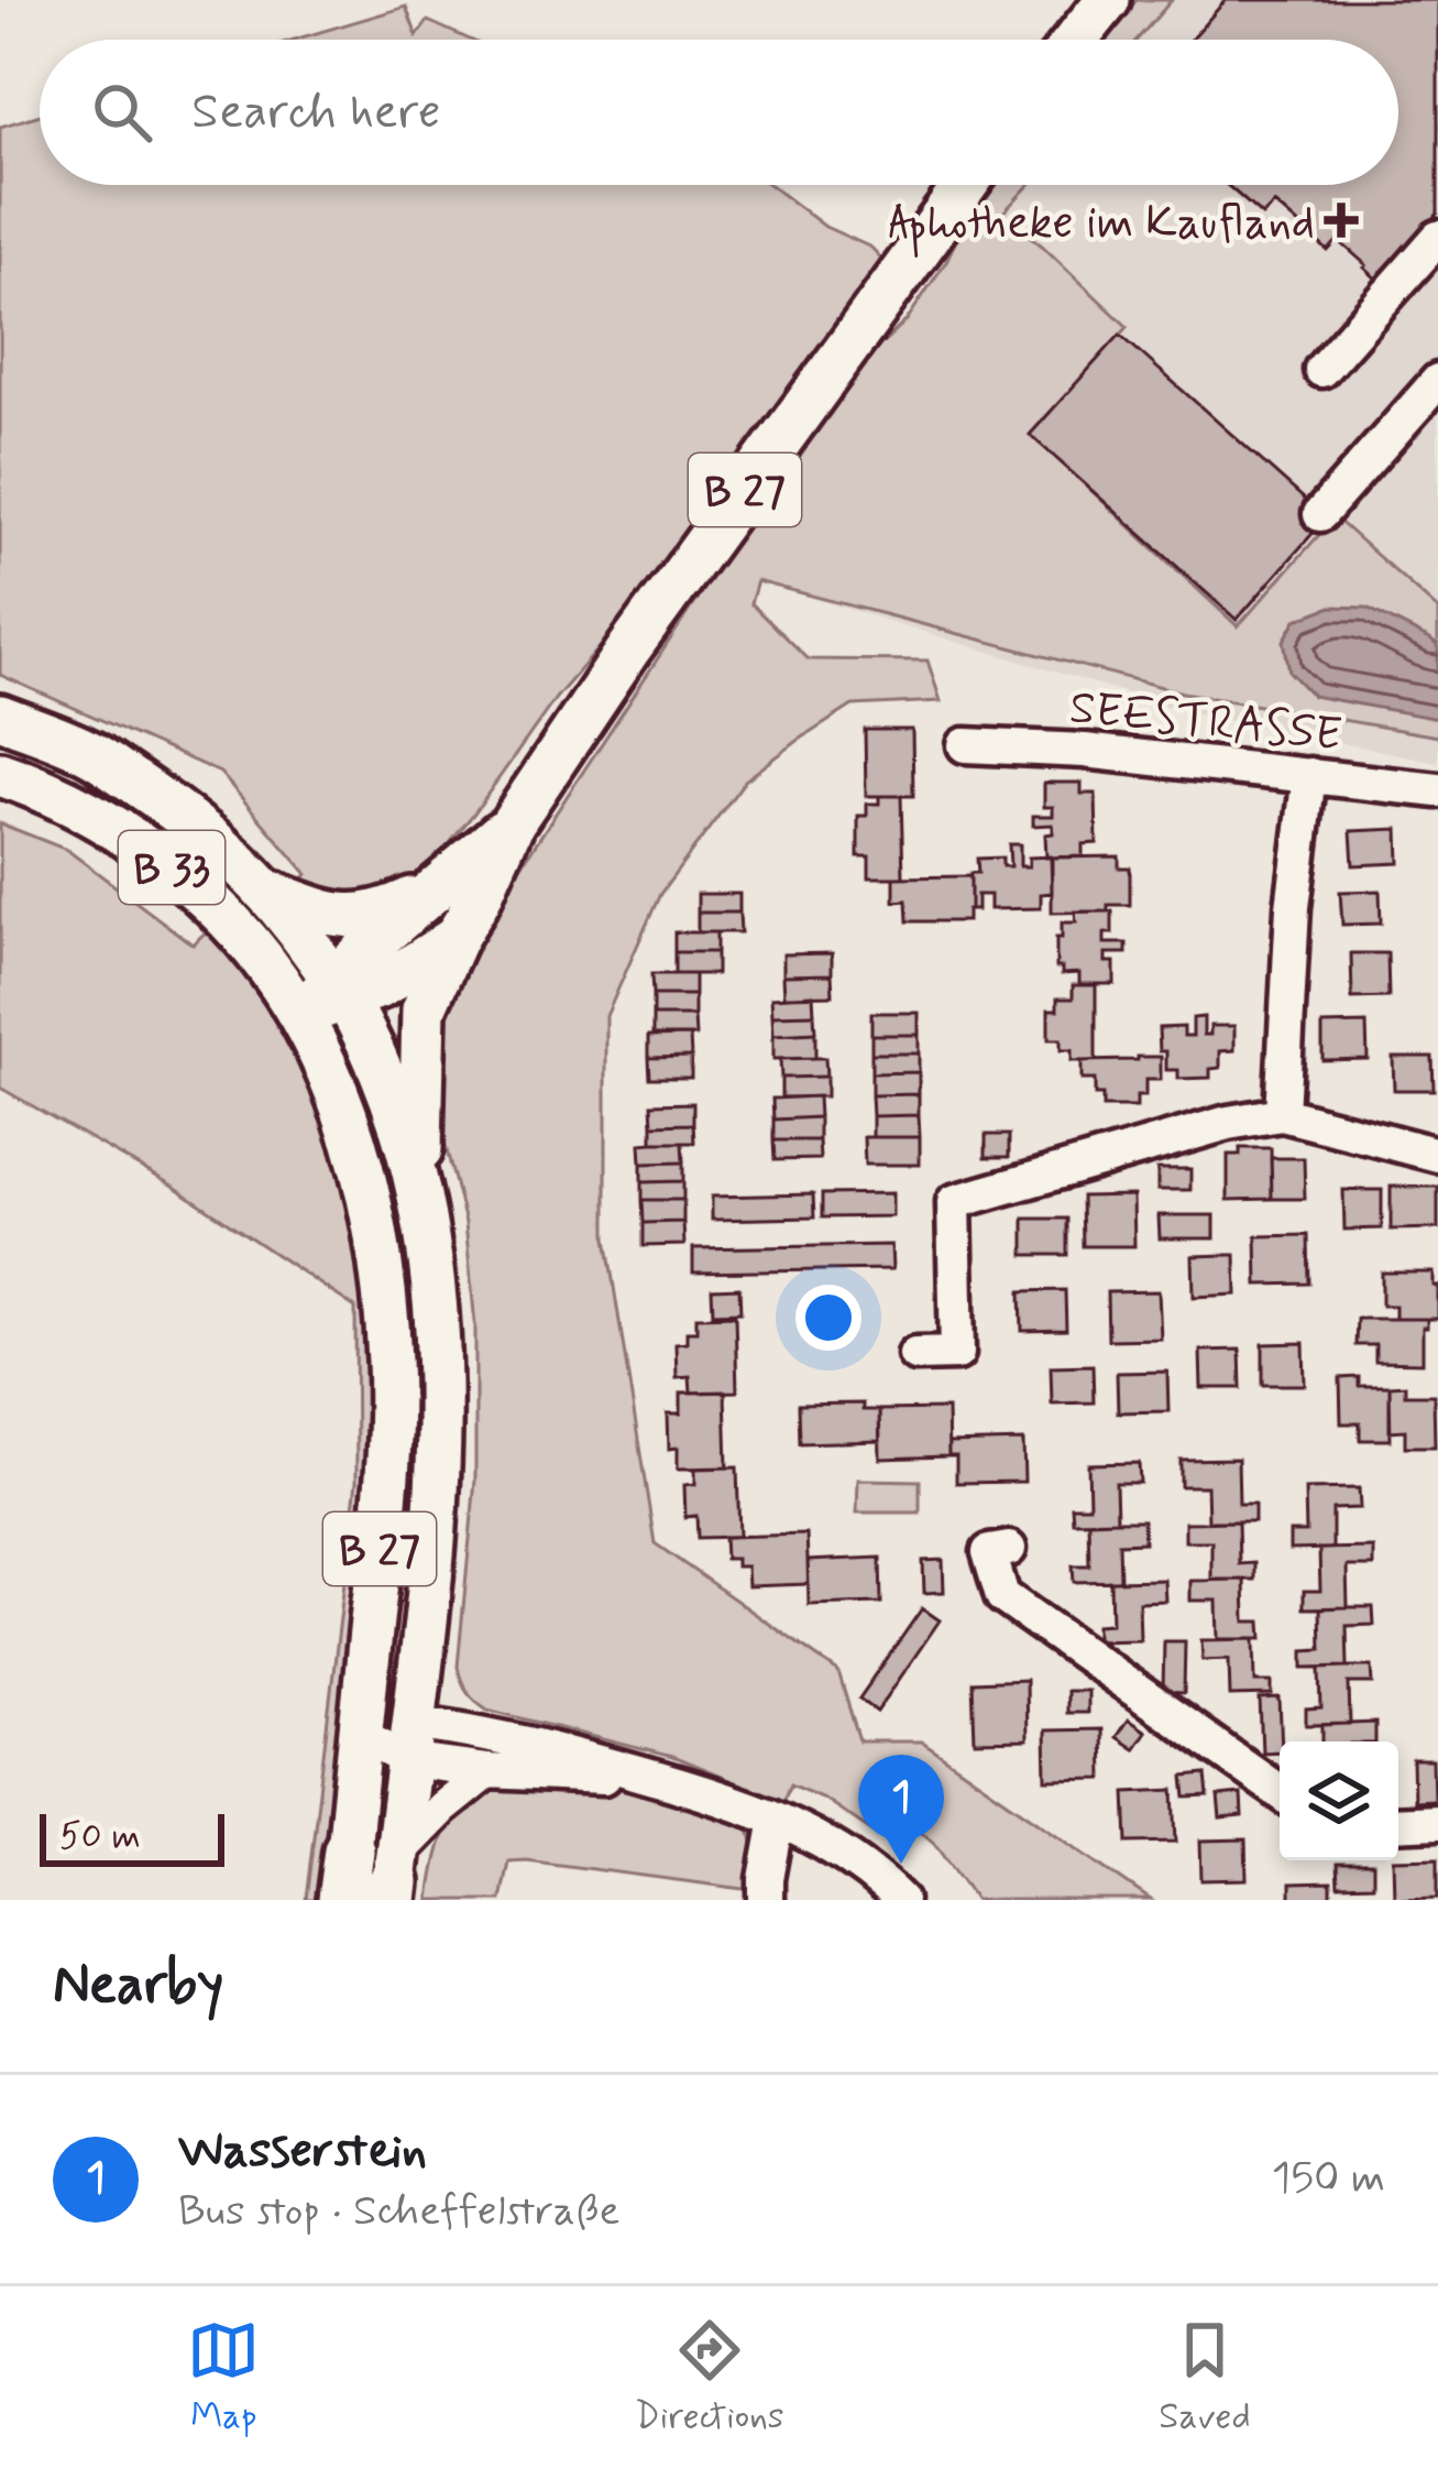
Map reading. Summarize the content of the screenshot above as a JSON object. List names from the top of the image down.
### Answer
{
  "streets": {
    "highway": ["B 27"],
    "main road": ["B 33"],
    "street": ["SEESTRASSE"]
  },
  "crossings": [
    ["B 27", "B 33"]
  ],
  "places": {
    "health": ["Aphotheke im Kaufland"]
  },
  "scale_bar": "50 m",
  "page": {
    "search": "Search here",
    "pins": "1",
    "scale": "50 m",
    "heading": "Nearby",
    "list": [
      {
        "mark": "1",
        "name": "Wasserstein",
        "note": "Bus stop · Scheffelstraße",
        "value": "150 m"
      }
    ],
    "nav": ["Map", "Directions", "Saved"]
  }
}
